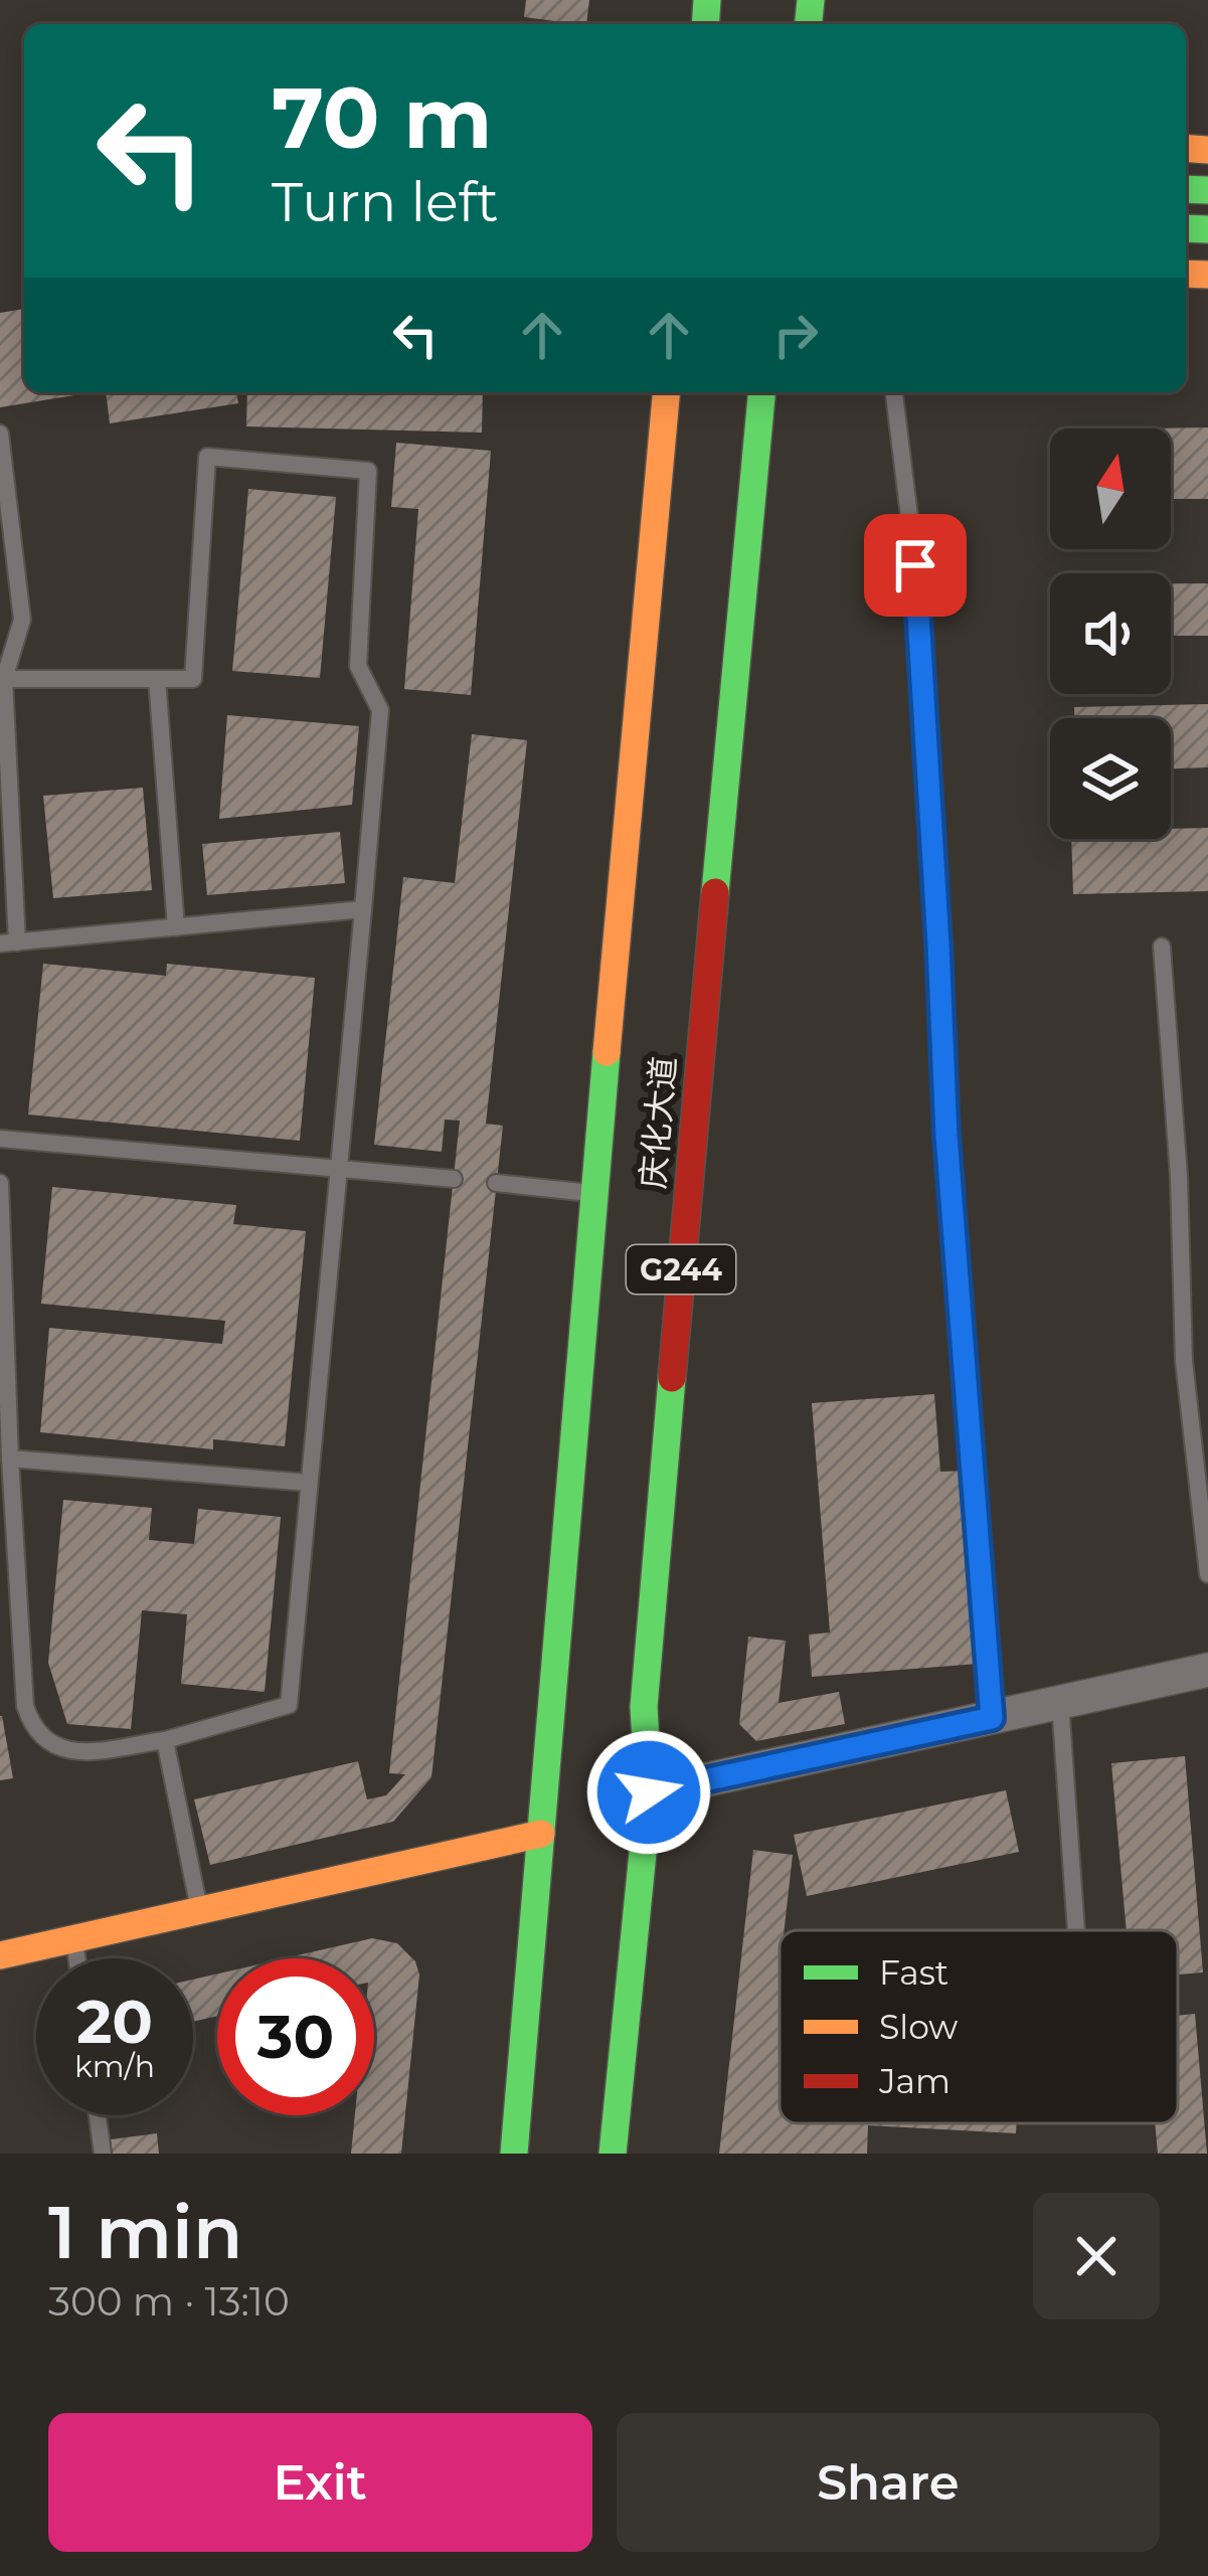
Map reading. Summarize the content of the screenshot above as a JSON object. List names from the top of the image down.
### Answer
{
  "streets": {
    "main road": ["庆化大道", "G244"]
  },
  "legend": ["Fast", "Slow", "Jam"],
  "north": "top",
  "page": {
    "turn": ["70 m", "Turn left"],
    "speed": "20 km/h",
    "limit": "30",
    "heading": ["1 min", "300 m · 13:10"],
    "buttons": ["Exit", "Share"]
  }
}
